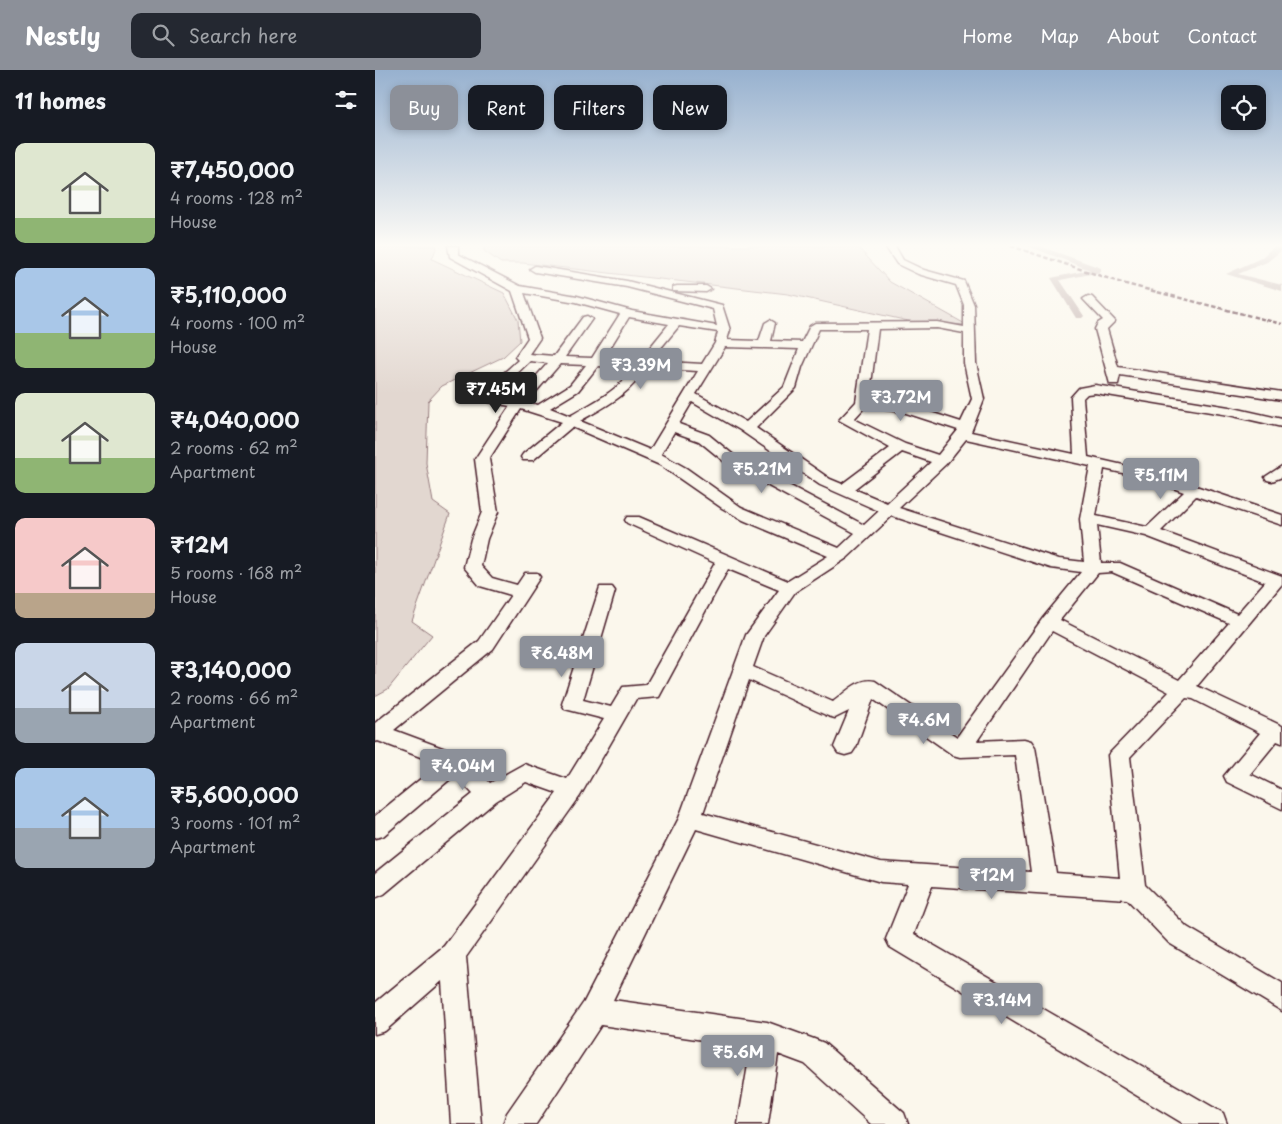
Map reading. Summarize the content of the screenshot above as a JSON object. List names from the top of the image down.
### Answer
{
  "page": {
    "header": "Nestly",
    "search": "Search here",
    "nav": [
      "Home",
      "Map",
      "About",
      "Contact"
    ],
    "heading": "11 homes",
    "chip": [
      "Buy",
      "Rent",
      "Filters",
      "New"
    ],
    "list": [
      {
        "name": "₹7,450,000",
        "note": "4 rooms · 128 m² · House"
      },
      {
        "name": "₹5,110,000",
        "note": "4 rooms · 100 m² · House"
      },
      {
        "name": "₹4,040,000",
        "note": "2 rooms · 62 m² · Apartment"
      },
      {
        "name": "₹12M",
        "note": "5 rooms · 168 m² · House"
      },
      {
        "name": "₹3,140,000",
        "note": "2 rooms · 66 m² · Apartment"
      },
      {
        "name": "₹5,600,000",
        "note": "3 rooms · 101 m² · Apartment"
      }
    ],
    "price": [
      "₹3.39M",
      "₹7.45M",
      "₹3.72M",
      "₹5.21M",
      "₹5.11M",
      "₹6.48M",
      "₹4.6M",
      "₹4.04M",
      "₹12M",
      "₹3.14M",
      "₹5.6M"
    ]
  }
}
